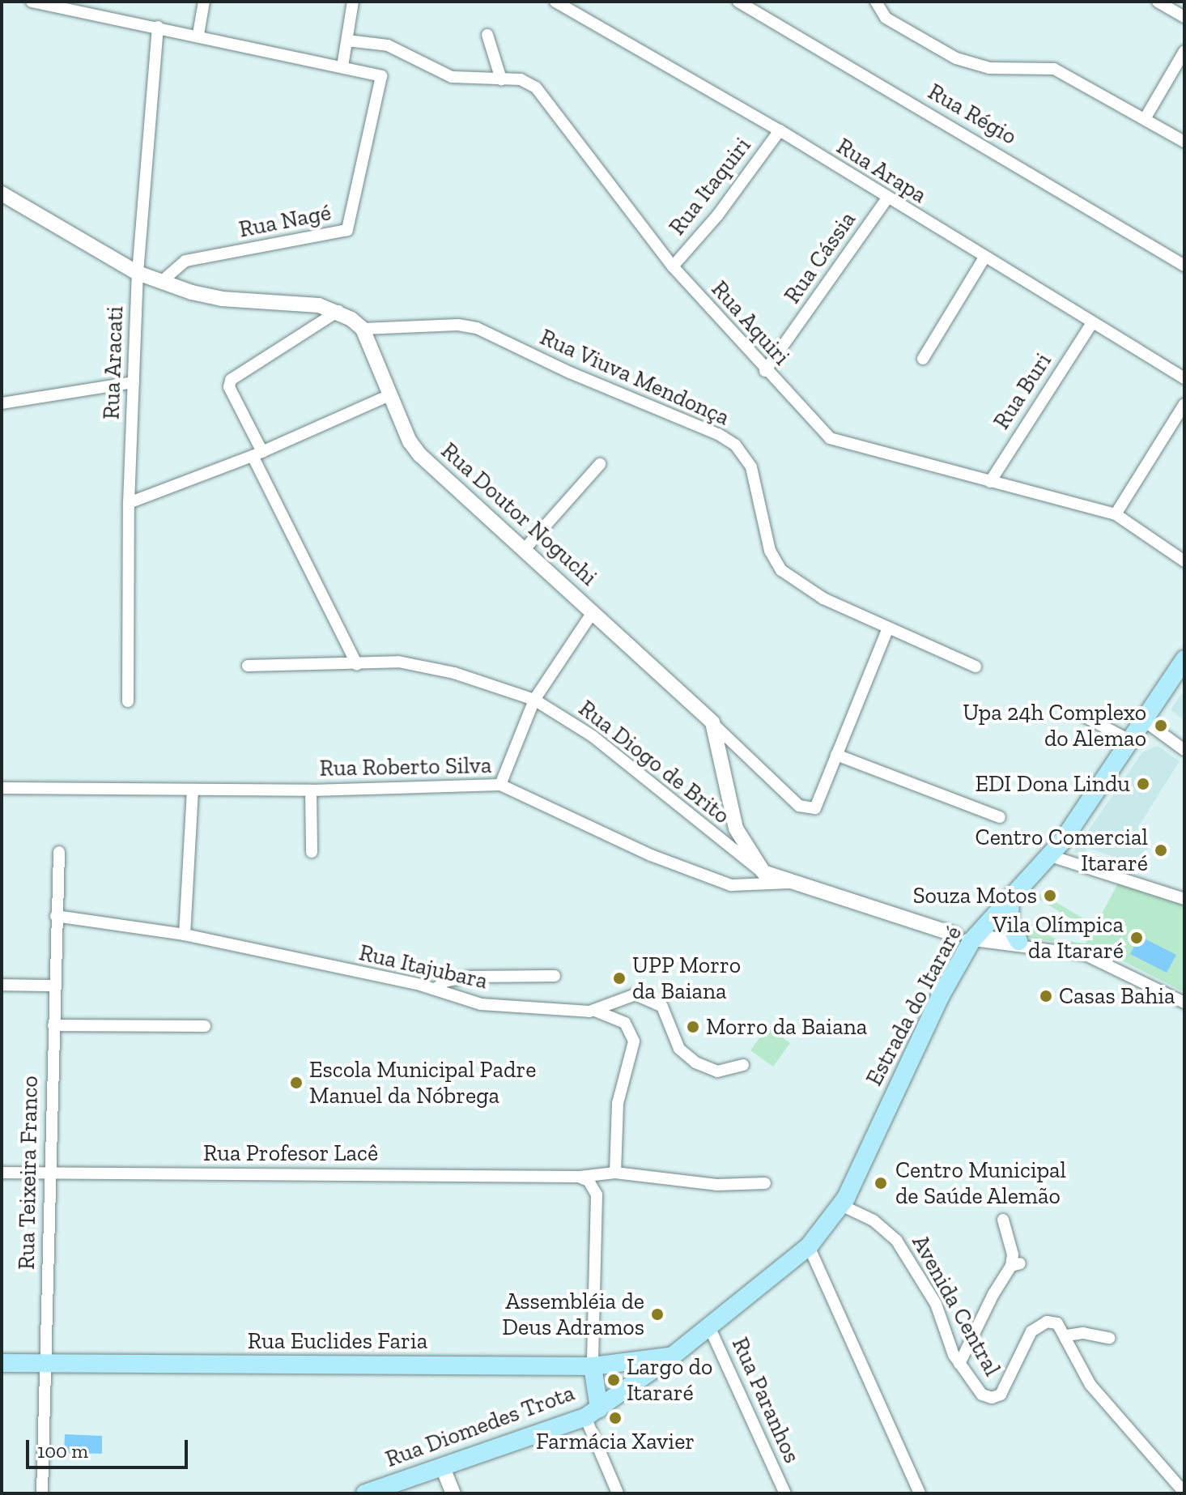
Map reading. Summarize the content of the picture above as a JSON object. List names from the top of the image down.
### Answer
{
  "streets": {
    "main road": ["Estrada do Itararé", "Rua Euclides Faria", "Rua Diomedes Trota"],
    "street": [
      "Rua Régio",
      "Rua Arapa",
      "Rua Itaquiri",
      "Rua Nagé",
      "Rua Cássia",
      "Rua Aquiri",
      "Rua Aracati",
      "Rua Viuva Mendonça",
      "Rua Buri",
      "Rua Doutor Noguchi",
      "Rua Diogo de Brito",
      "Rua Roberto Silva",
      "Rua Itajubara",
      "Rua Profesor Lacê",
      "Rua Teixeira Franco",
      "Avenida Central",
      "Rua Paranhos"
    ]
  },
  "crossings": [
    ["Rua Arapa", "Rua Itaquiri"],
    ["Rua Arapa", "Rua Cássia"],
    ["Rua Arapa", "Rua Buri"],
    ["Rua Itaquiri", "Rua Aquiri"],
    ["Rua Cássia", "Rua Aquiri"],
    ["Rua Aquiri", "Rua Buri"],
    ["Rua Viuva Mendonça", "Rua Doutor Noguchi"],
    ["Rua Itajubara", "Rua Teixeira Franco"],
    ["Estrada do Itararé", "Avenida Central"],
    ["Estrada do Itararé", "Rua Euclides Faria"],
    ["Estrada do Itararé", "Rua Paranhos"],
    ["Estrada do Itararé", "Rua Diomedes Trota"],
    ["Rua Profesor Lacê", "Rua Teixeira Franco"],
    ["Rua Teixeira Franco", "Rua Euclides Faria"],
    ["Rua Euclides Faria", "Rua Diomedes Trota"]
  ],
  "places": [
    "Upa 24h Complexo do Alemao",
    "EDI Dona Lindu",
    "Centro Comercial Itararé",
    "Souza Motos",
    "Vila Olímpica da Itararé",
    "UPP Morro da Baiana",
    "Casas Bahia",
    "Morro da Baiana",
    "Escola Municipal Padre Manuel da Nóbrega",
    "Centro Municipal de Saúde Alemão",
    "Assembléia de Deus Adramos",
    "Largo do Itararé",
    "Farmácia Xavier"
  ],
  "scale_bar": "100 m"
}
